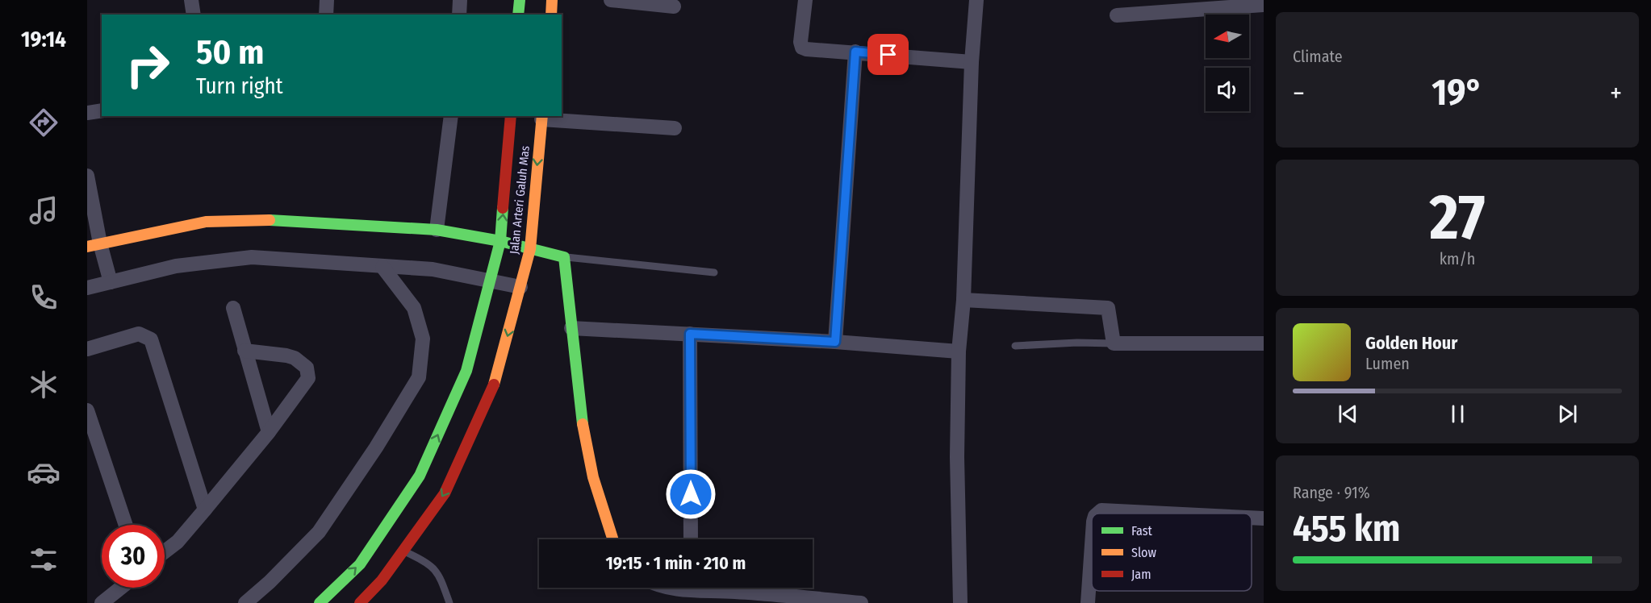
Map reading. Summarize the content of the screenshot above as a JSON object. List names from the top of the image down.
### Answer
{
  "streets": {
    "main road": ["Jalan Arteri Galuh Mas"]
  },
  "legend": ["Fast", "Slow", "Jam"],
  "north": "left",
  "page": {
    "tabs": "19:14",
    "tile": [
      "Climate",
      ["27", "km/h"],
      ["Range · 91%", "455 km"]
    ],
    "turn": ["50 m", "Turn right"],
    "heat": ["−", "19°", "+"],
    "song": ["Golden Hour", "Lumen"],
    "limit": "30",
    "trip": "19:15 · 1 min · 210 m"
  }
}
